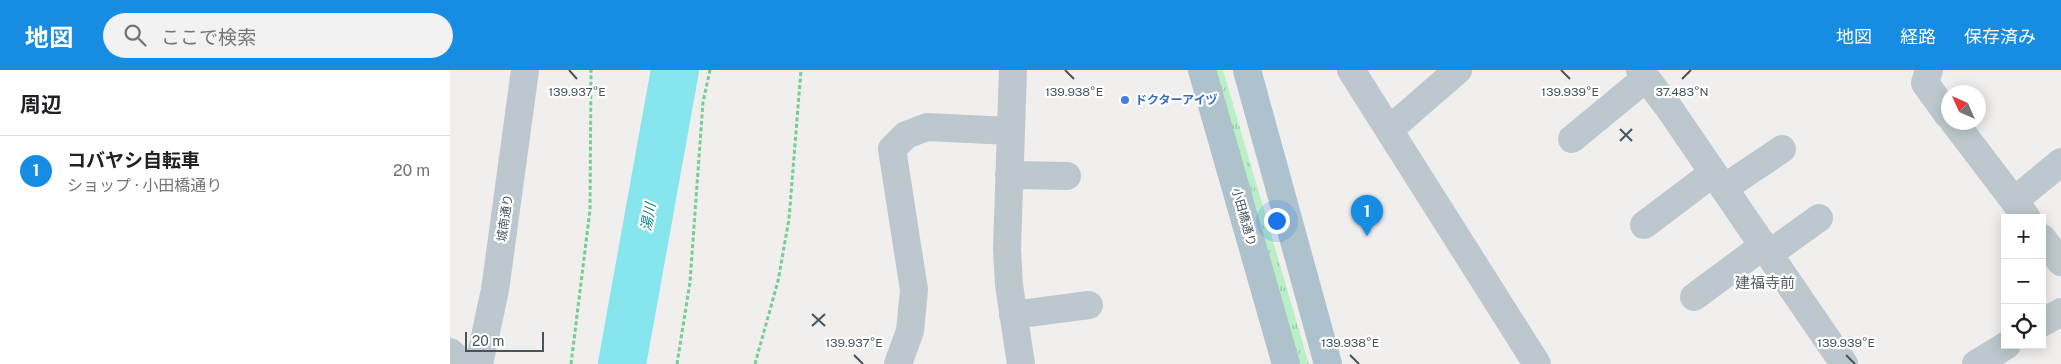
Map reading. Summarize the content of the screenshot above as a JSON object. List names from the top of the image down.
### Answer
{
  "streets": {
    "main road": ["小田橋通り"],
    "street": ["城南通り"]
  },
  "districts": ["建福寺前"],
  "water": ["湯川"],
  "places": ["ドクターアイヅ"],
  "scale_bar": "20 m",
  "north": "top left",
  "page": {
    "header": "地図",
    "search": "ここで検索",
    "nav": ["地図", "経路", "保存済み"],
    "heading": "周辺",
    "list": [
      {
        "mark": "1",
        "name": "コバヤシ自転車",
        "note": "ショップ · 小田橋通り",
        "value": "20 m"
      }
    ],
    "pins": "1",
    "map_buttons": ["+", "−"],
    "scale": "20 m"
  },
  "coordinates": [
    "139.937°E",
    "139.938°E",
    "139.939°E",
    "37.483°N"
  ]
}
